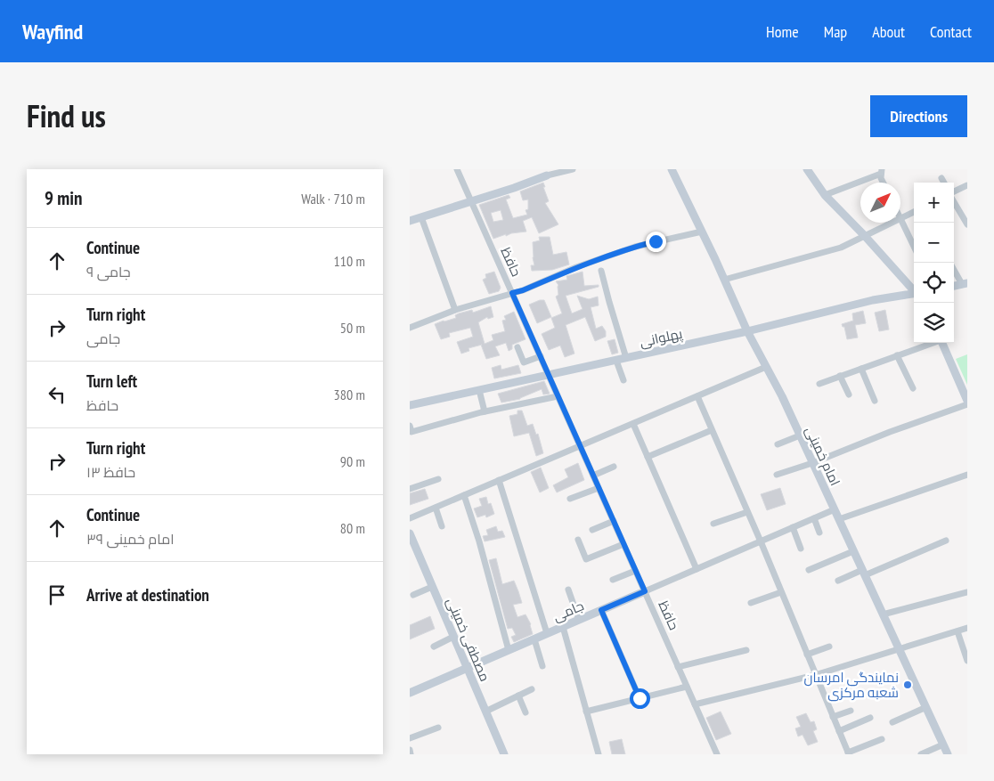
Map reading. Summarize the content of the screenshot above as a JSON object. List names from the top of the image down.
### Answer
{
  "streets": {
    "main road": [
      "پهلوانی",
      "امام خمینی",
      "جامی",
      "مصطفی خمینی"
    ],
    "street": ["حافظ"]
  },
  "crossings": [
    ["حافظ", "پهلوانی"],
    ["حافظ", "جامی"],
    ["پهلوانی", "امام خمینی"],
    ["امام خمینی", "جامی"],
    ["جامی", "مصطفی خمینی"]
  ],
  "places": ["نمایندگی امرسان شعبه مرکزی"],
  "north": "top right",
  "page": {
    "header": "Wayfind",
    "nav": [
      "Home",
      "Map",
      "About",
      "Contact"
    ],
    "title": "Find us",
    "buttons": "Directions",
    "heading": ["9 min", "Walk · 710 m"],
    "map_buttons": ["+", "−"],
    "list": [
      ["Continue", "جامی ۹", "110 m"],
      ["Turn right", "جامی", "50 m"],
      ["Turn left", "حافظ", "380 m"],
      ["Turn right", "حافظ ۱۳", "90 m"],
      ["Continue", "امام خمینی ۳۹", "80 m"],
      "Arrive at destination"
    ]
  }
}
